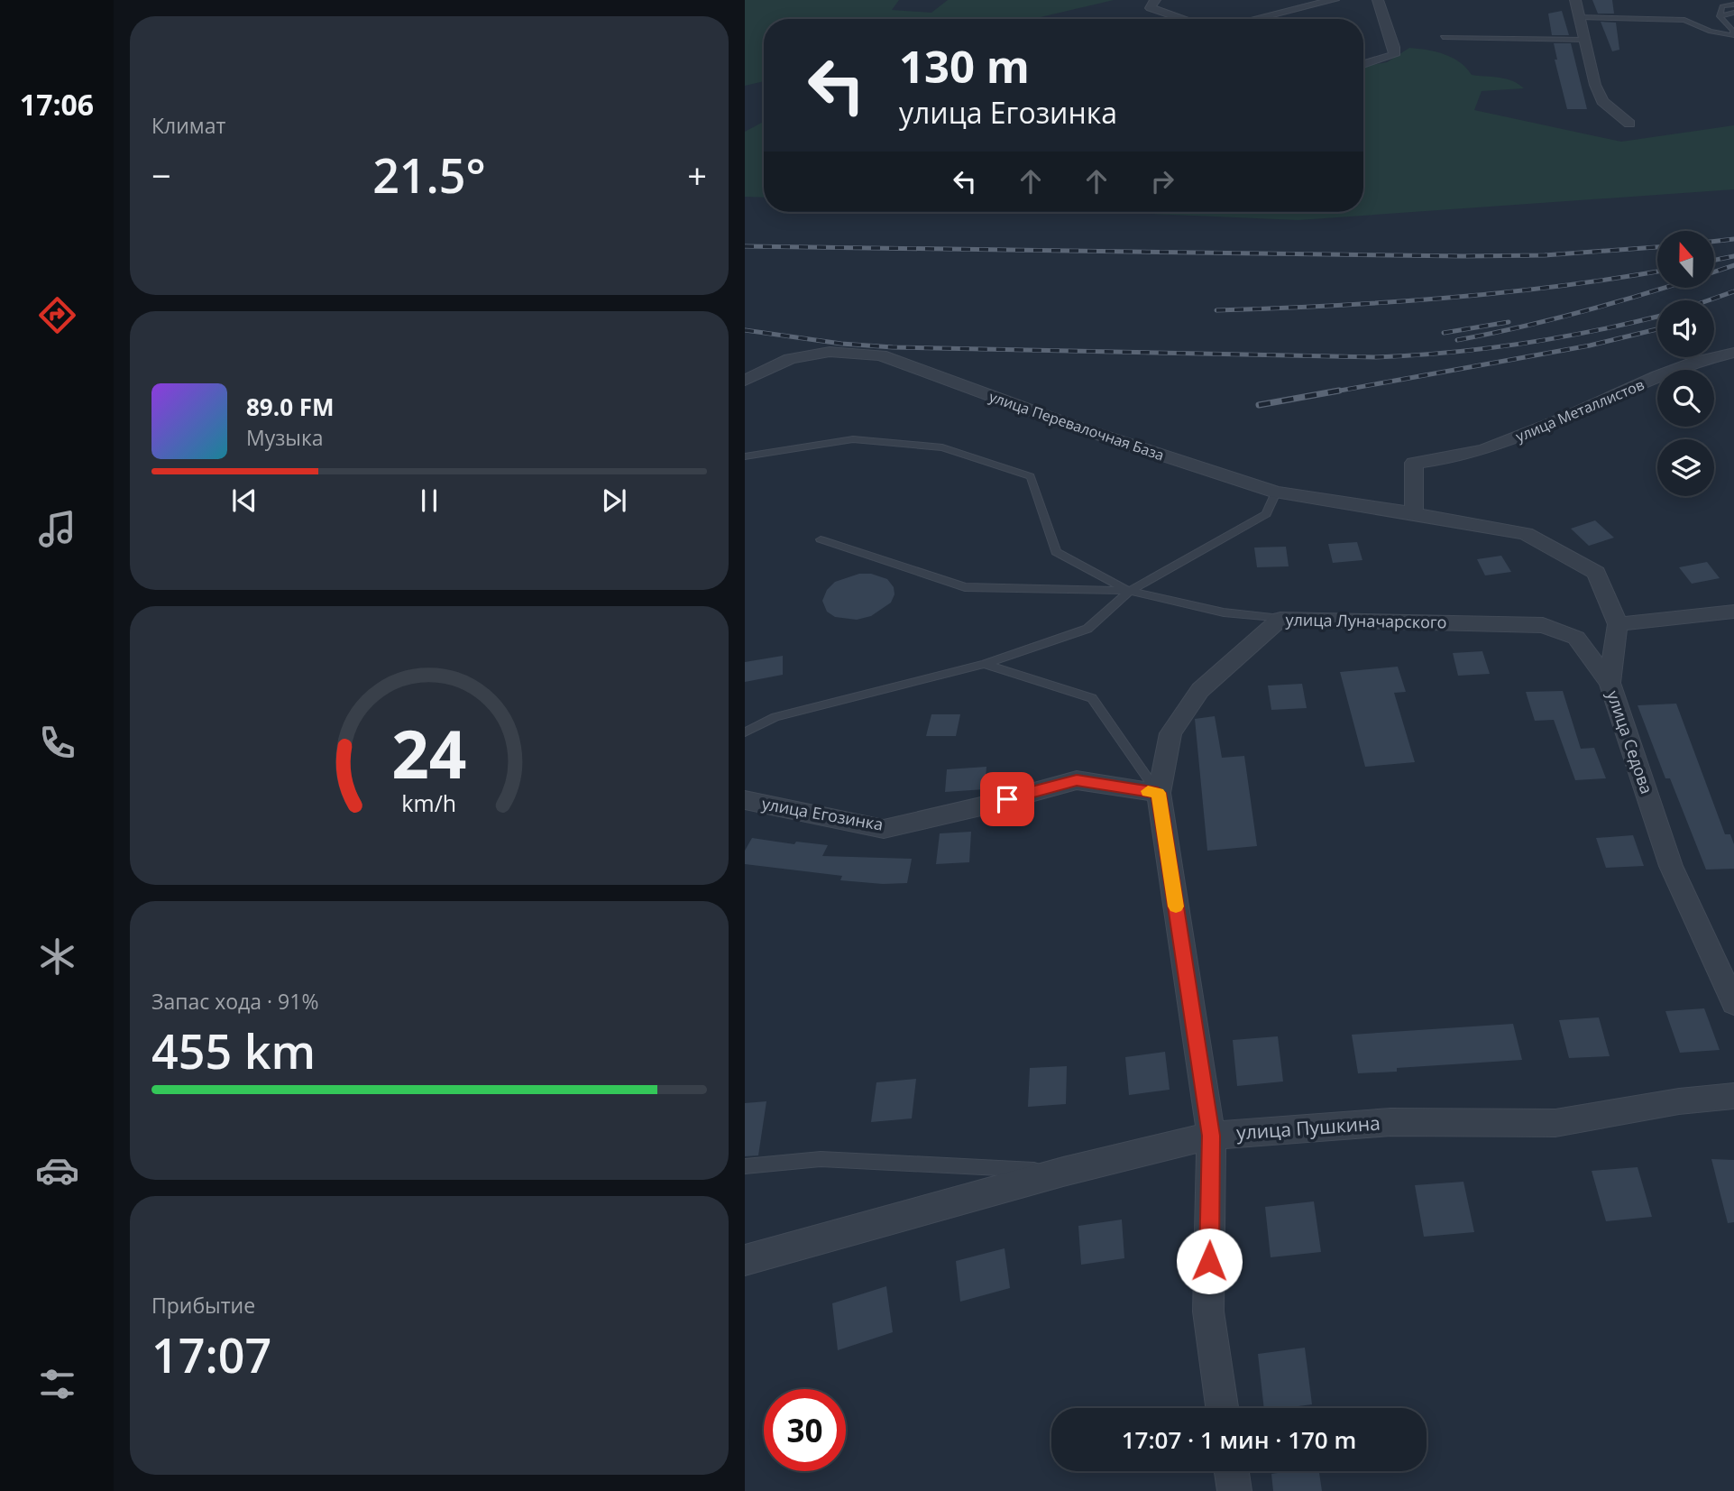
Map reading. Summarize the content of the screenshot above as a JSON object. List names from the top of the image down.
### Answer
{
  "streets": {
    "street": [
      "улица Металлистов",
      "улица Перевалочная База",
      "улица Луначарского",
      "улица Седова",
      "улица Егозинка",
      "улица Пушкина"
    ]
  },
  "crossings": [
    ["улица Металлистов", "улица Перевалочная База"],
    ["улица Луначарского", "улица Седова"],
    ["улица Луначарского", "улица Егозинка"]
  ],
  "north": "top",
  "page": {
    "tabs": "17:06",
    "tile": [
      "Климат",
      ["Запас хода · 91%", "455 km"],
      ["Прибытие", "17:07"]
    ],
    "turn": ["130 m", "улица Егозинка"],
    "heat": ["−", "21.5°", "+"],
    "song": ["89.0 FM", "Музыка"],
    "limit": "30",
    "trip": "17:07 · 1 мин · 170 m",
    "gauge": ["24", "km/h"]
  }
}
